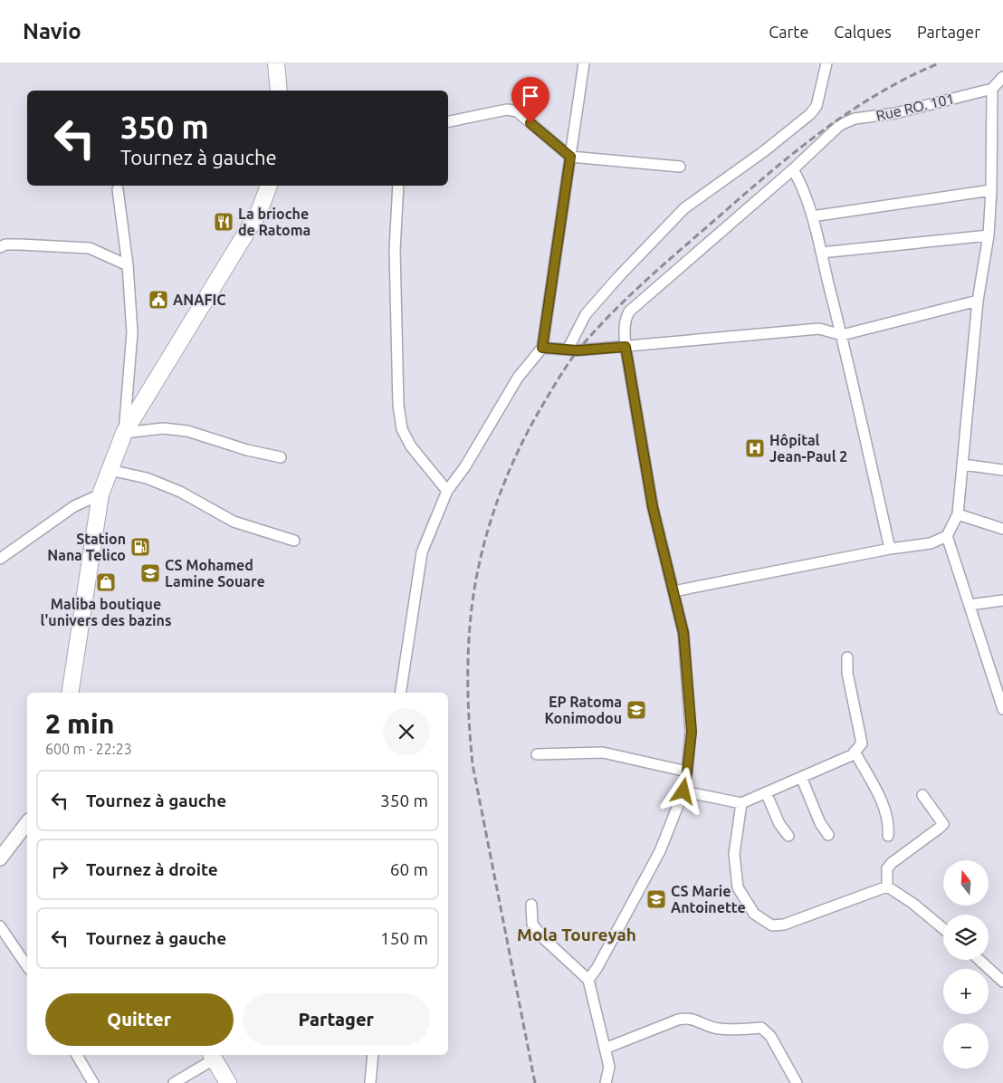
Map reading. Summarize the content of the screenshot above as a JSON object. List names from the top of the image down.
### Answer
{
  "streets": {
    "street": ["Rue RO. 101"]
  },
  "districts": ["Mola Toureyah"],
  "places": {
    "restaurant": ["La brioche de Ratoma"],
    "public building": ["ANAFIC"],
    "hospital": ["Hôpital Jean-Paul 2"],
    "fuel station": ["Station Nana Telico"],
    "school or university": ["CS Mohamed Lamine Souare", "EP Ratoma Konimodou", "CS Marie Antoinette"],
    "shop": ["Maliba boutique l'univers des bazins"]
  },
  "north": "top",
  "page": {
    "header": "Navio",
    "nav": ["Carte", "Calques", "Partager"],
    "turn": ["350 m", "Tournez à gauche"],
    "heading": ["2 min", "600 m · 22:23"],
    "list": [
      {
        "name": "Tournez à gauche",
        "value": "350 m"
      },
      {
        "name": "Tournez à droite",
        "value": "60 m"
      },
      {
        "name": "Tournez à gauche",
        "value": "150 m"
      }
    ],
    "map_buttons": ["+", "−"],
    "buttons": ["Quitter", "Partager"]
  }
}
